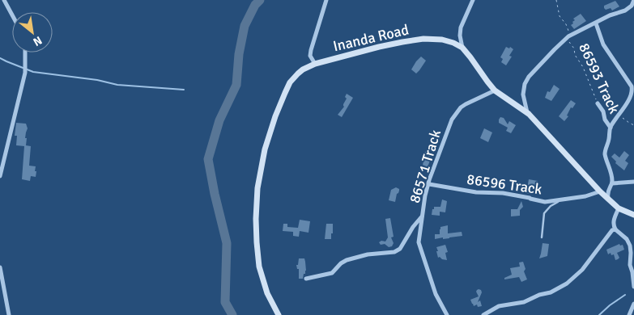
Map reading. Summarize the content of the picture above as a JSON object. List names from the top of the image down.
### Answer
{
  "streets": {
    "street": [
      "Inanda Road",
      "86593 Track",
      "86571 Track",
      "86596 Track"
    ]
  },
  "crossings": [
    ["Inanda Road", "86593 Track"],
    ["Inanda Road", "86571 Track"],
    ["Inanda Road", "86596 Track"],
    ["86571 Track", "86596 Track"]
  ],
  "north": "bottom right"
}
